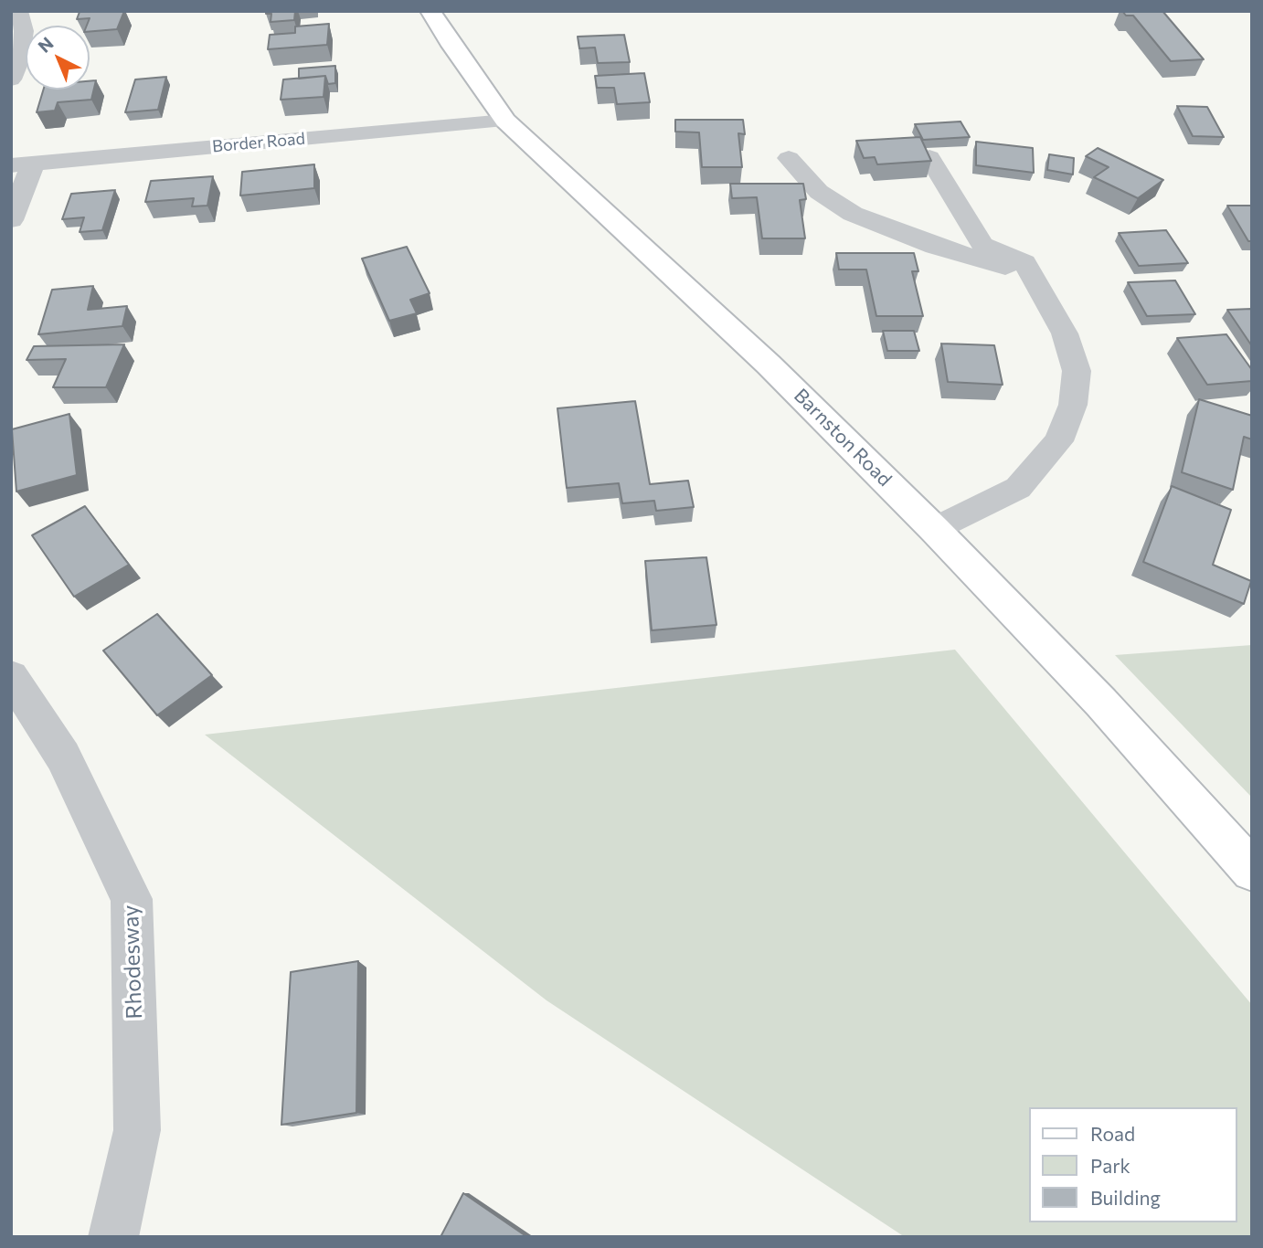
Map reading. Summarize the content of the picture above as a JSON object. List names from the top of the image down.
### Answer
{
  "streets": {
    "main road": ["Barnston Road"],
    "street": ["Border Road", "Rhodesway"]
  },
  "crossings": [
    ["Border Road", "Barnston Road"]
  ],
  "legend": ["Road", "Park", "Building"],
  "north": "top left"
}
